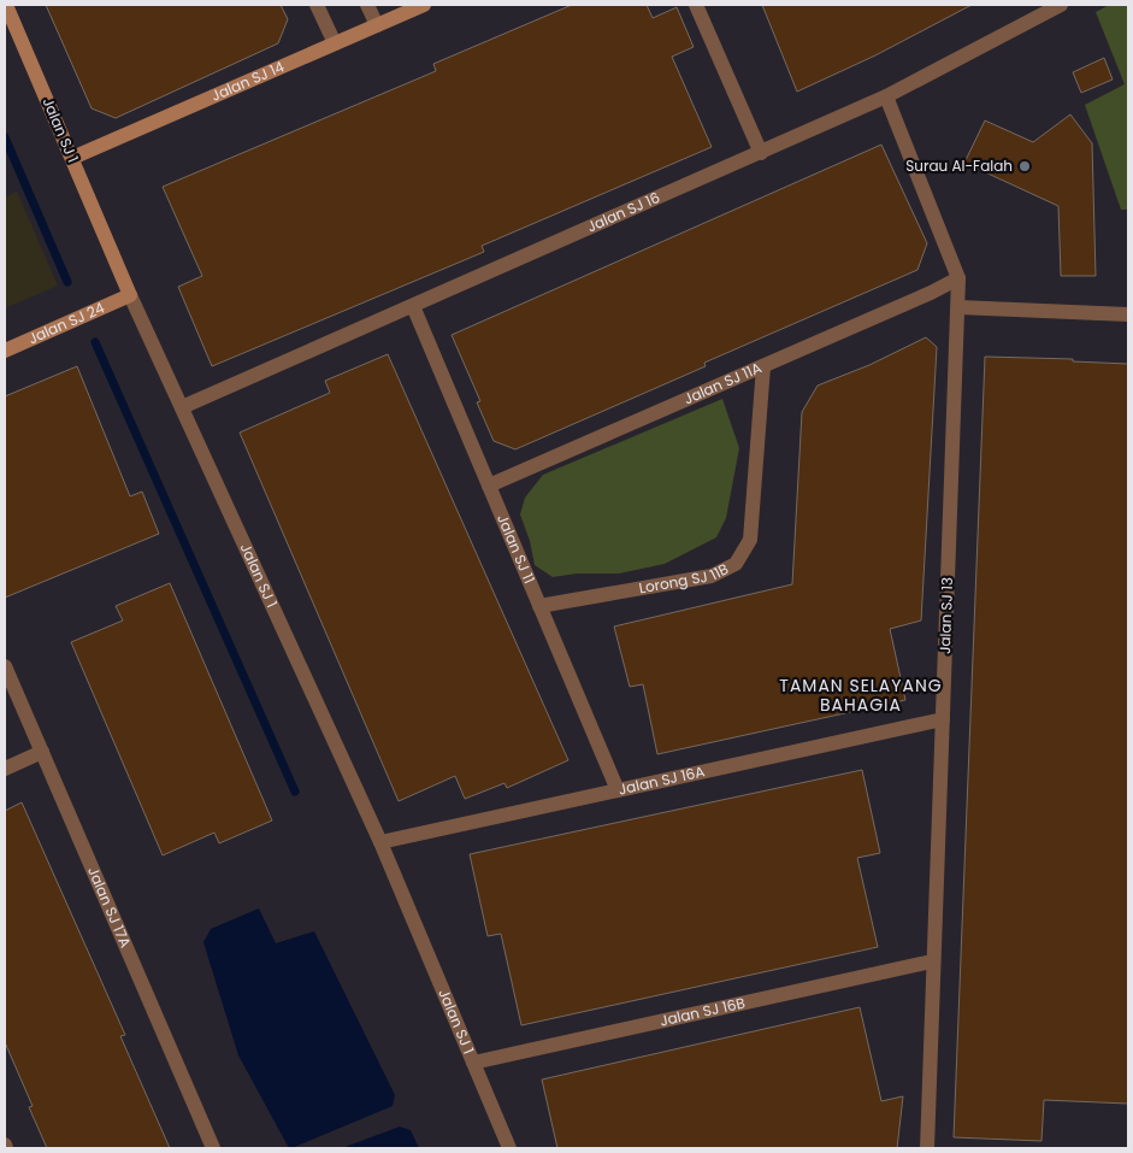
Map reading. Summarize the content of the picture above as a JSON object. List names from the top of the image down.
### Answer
{
  "streets": {
    "street": [
      "Jalan SJ 14",
      "Jalan SJ 1",
      "Jalan SJ 16",
      "Jalan SJ 24",
      "Jalan SJ 11A",
      "Jalan SJ 11",
      "Lorong SJ 11B",
      "Jalan SJ 13",
      "Jalan SJ 16A",
      "Jalan SJ 17A",
      "Jalan SJ 16B"
    ]
  },
  "crossings": [
    ["Jalan SJ 14", "Jalan SJ 1"],
    ["Jalan SJ 1", "Jalan SJ 16"],
    ["Jalan SJ 1", "Jalan SJ 24"],
    ["Jalan SJ 1", "Jalan SJ 16A"],
    ["Jalan SJ 1", "Jalan SJ 16B"],
    ["Jalan SJ 16", "Jalan SJ 11"],
    ["Jalan SJ 16", "Jalan SJ 13"],
    ["Jalan SJ 11A", "Jalan SJ 11"],
    ["Jalan SJ 11A", "Lorong SJ 11B"],
    ["Jalan SJ 11A", "Jalan SJ 13"],
    ["Jalan SJ 11", "Lorong SJ 11B"],
    ["Jalan SJ 11", "Jalan SJ 16A"],
    ["Jalan SJ 13", "Jalan SJ 16A"],
    ["Jalan SJ 13", "Jalan SJ 16B"]
  ],
  "districts": ["TAMAN SELAYANG BAHAGIA"],
  "places": ["Surau Al-Falah"]
}
